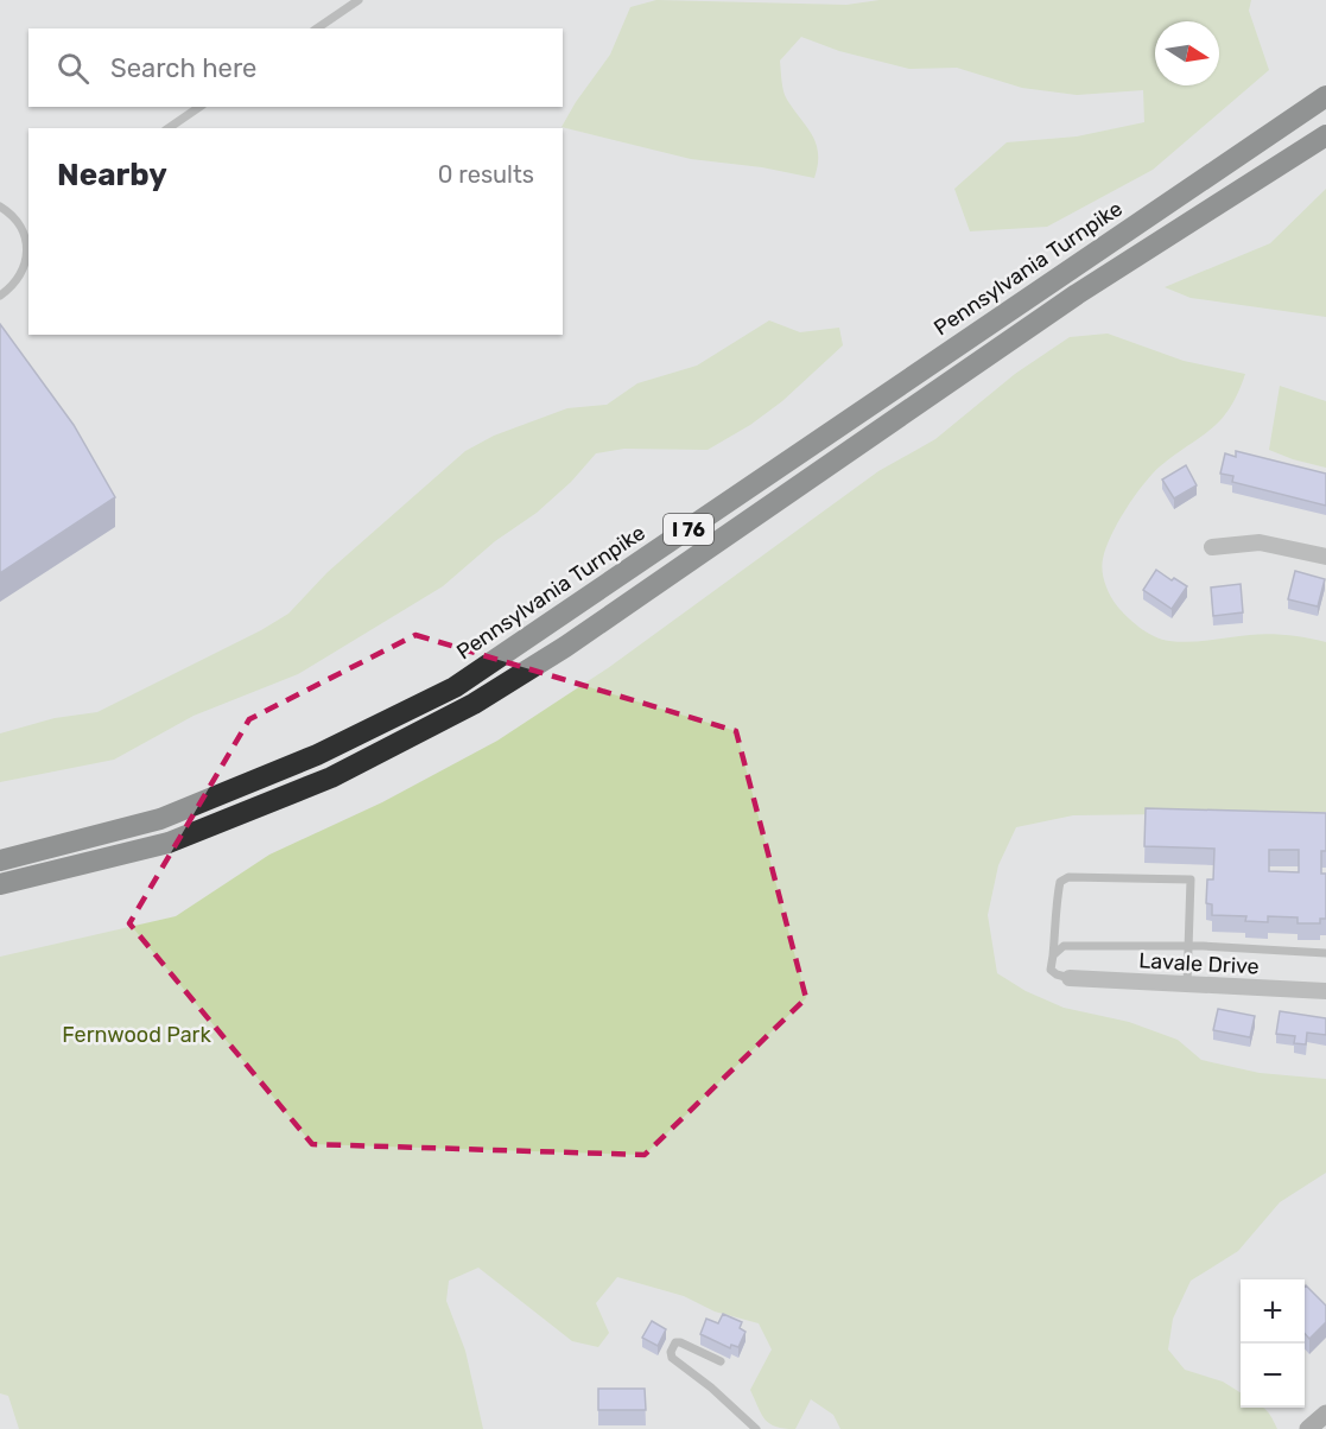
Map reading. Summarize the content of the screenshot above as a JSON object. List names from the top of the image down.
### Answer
{
  "streets": {
    "highway": ["Pennsylvania Turnpike", "I 76"],
    "street": ["Lavale Drive"]
  },
  "parks": ["Fernwood Park"],
  "north": "right",
  "page": {
    "search": "Search here",
    "heading": ["Nearby", "0 results"],
    "map_buttons": ["+", "−"]
  }
}
